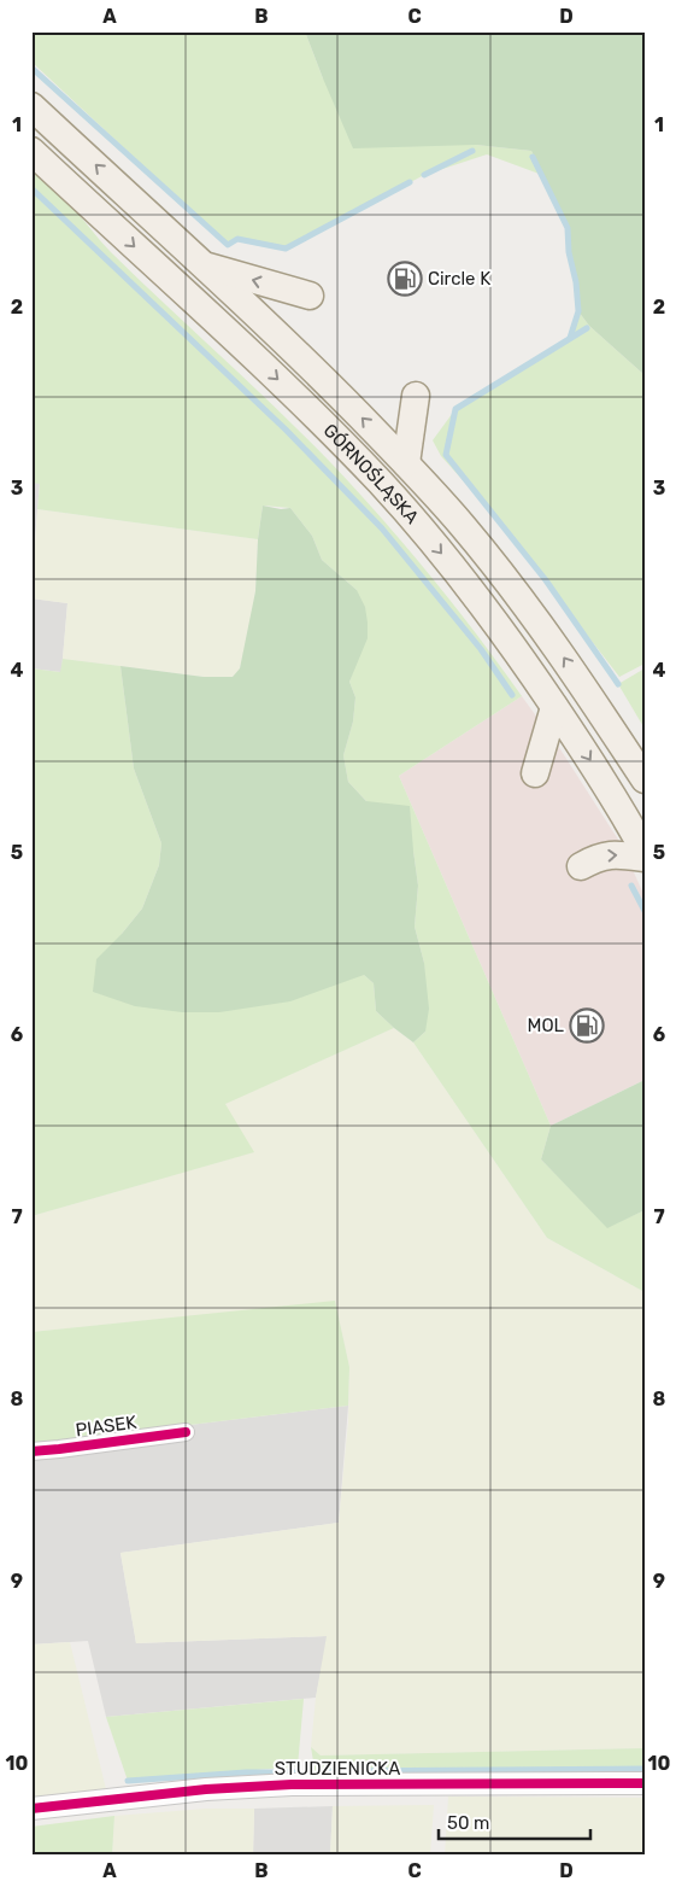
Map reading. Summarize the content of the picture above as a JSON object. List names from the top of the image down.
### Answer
{
  "streets": {
    "main road": ["GÓRNOŚLĄSKA"],
    "street": ["PIASEK", "STUDZIENICKA"]
  },
  "places": {
    "fuel station": ["Circle K", "MOL"]
  },
  "scale_bar": "50 m",
  "grid": {
    "columns": [
      "A",
      "B",
      "C",
      "D"
    ],
    "rows": [
      "1",
      "2",
      "3",
      "4",
      "5",
      "6",
      "7",
      "8",
      "9",
      "10"
    ]
  }
}
